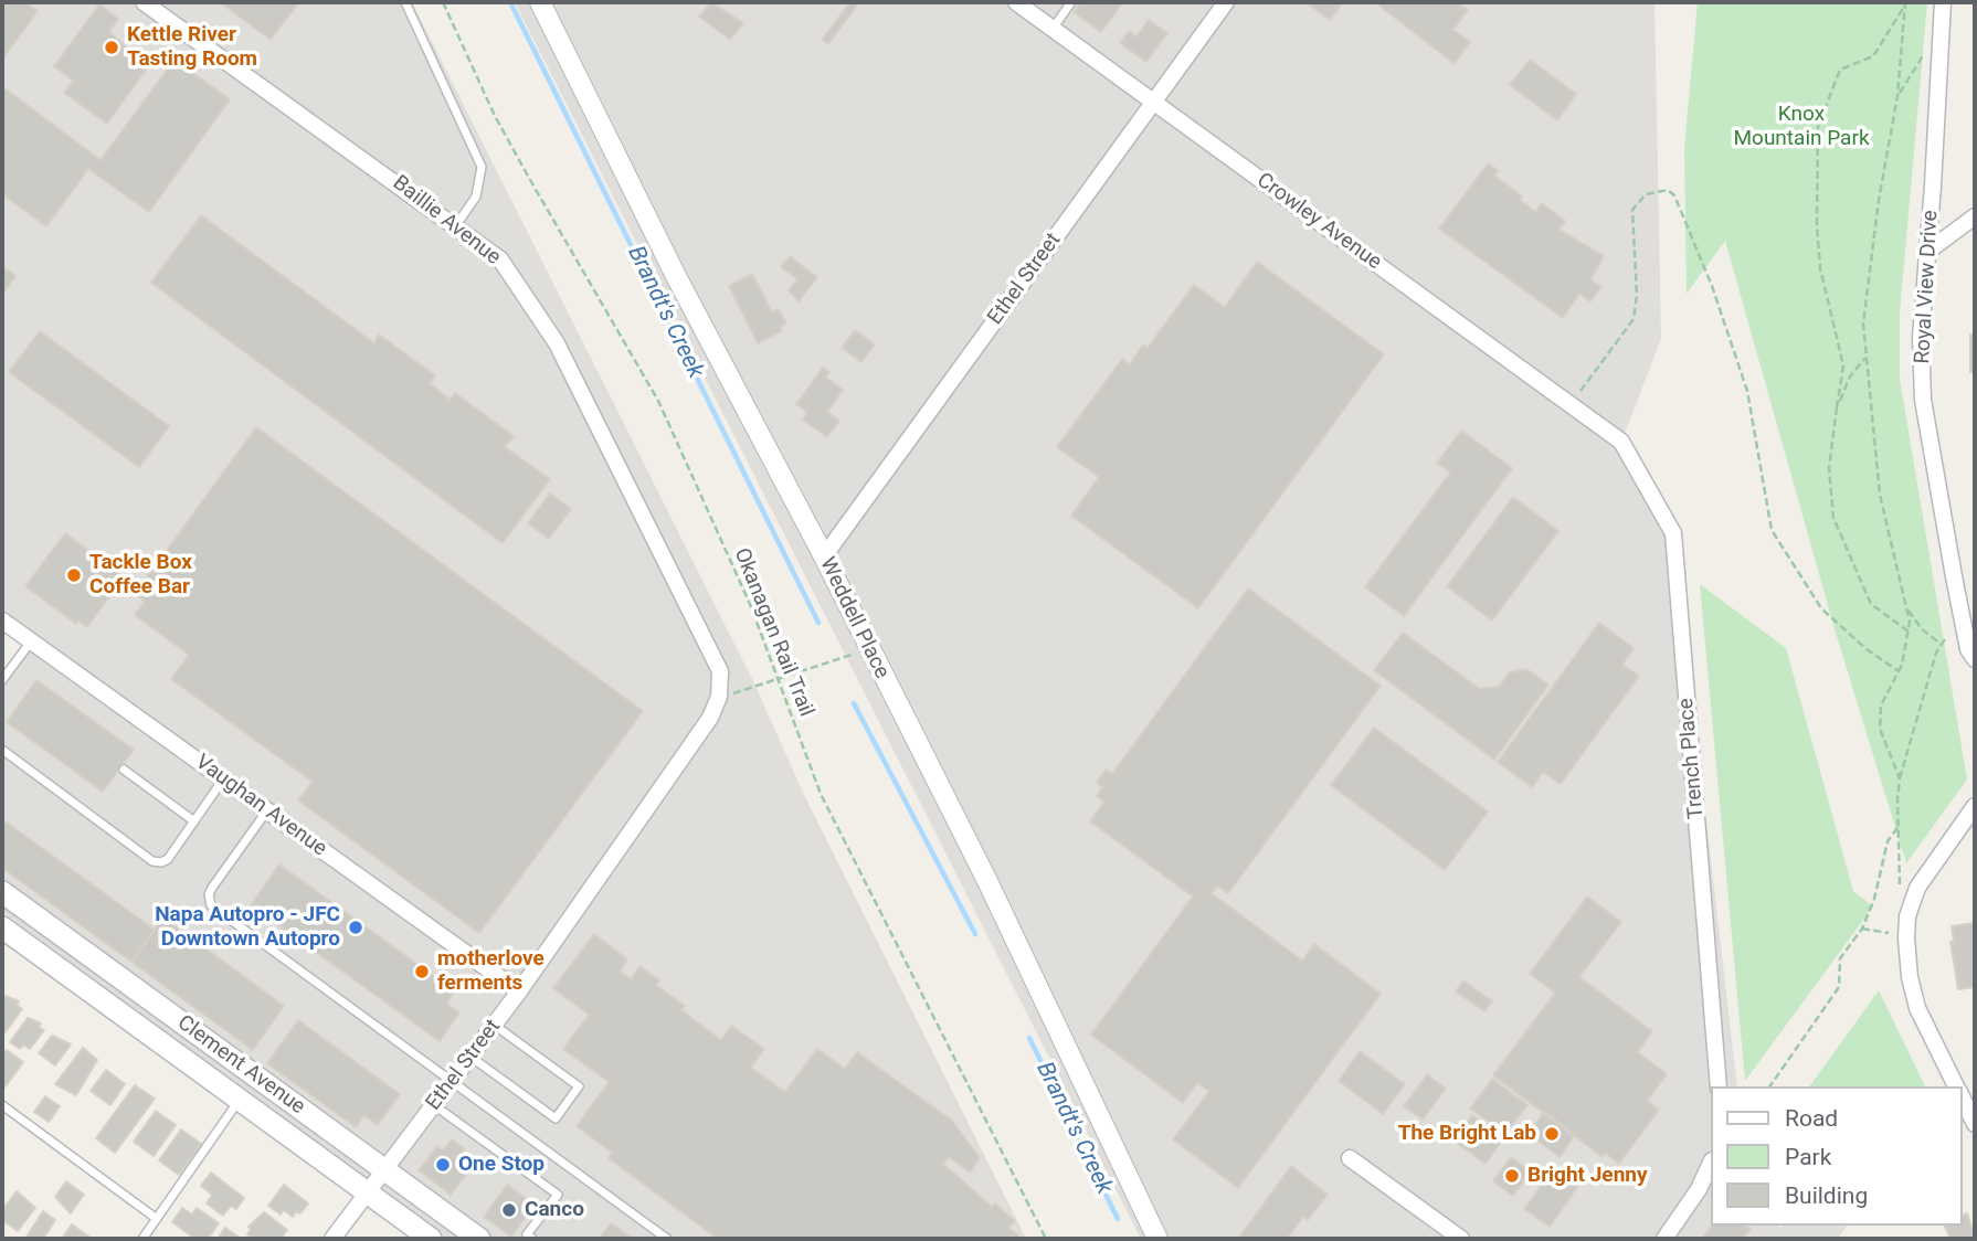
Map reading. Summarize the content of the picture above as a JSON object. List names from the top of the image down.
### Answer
{
  "streets": {
    "main road": ["Clement Avenue"],
    "street": [
      "Baillie Avenue",
      "Crowley Avenue",
      "Ethel Street",
      "Royal View Drive",
      "Weddell Place",
      "Trench Place",
      "Vaughan Avenue"
    ],
    "path": ["Okanagan Rail Trail"]
  },
  "crossings": [
    ["Baillie Avenue", "Ethel Street"],
    ["Crowley Avenue", "Ethel Street"],
    ["Crowley Avenue", "Trench Place"],
    ["Ethel Street", "Weddell Place"],
    ["Ethel Street", "Vaughan Avenue"],
    ["Ethel Street", "Clement Avenue"]
  ],
  "water": ["Brandt's Creek"],
  "parks": ["Knox Mountain Park"],
  "places": [
    "Kettle River Tasting Room",
    "Tackle Box Coffee Bar",
    "Napa Autopro - JFC Downtown Autopro",
    "motherlove ferments",
    "The Bright Lab",
    "One Stop",
    "Bright Jenny",
    "Canco"
  ],
  "legend": ["Road", "Park", "Building"]
}
